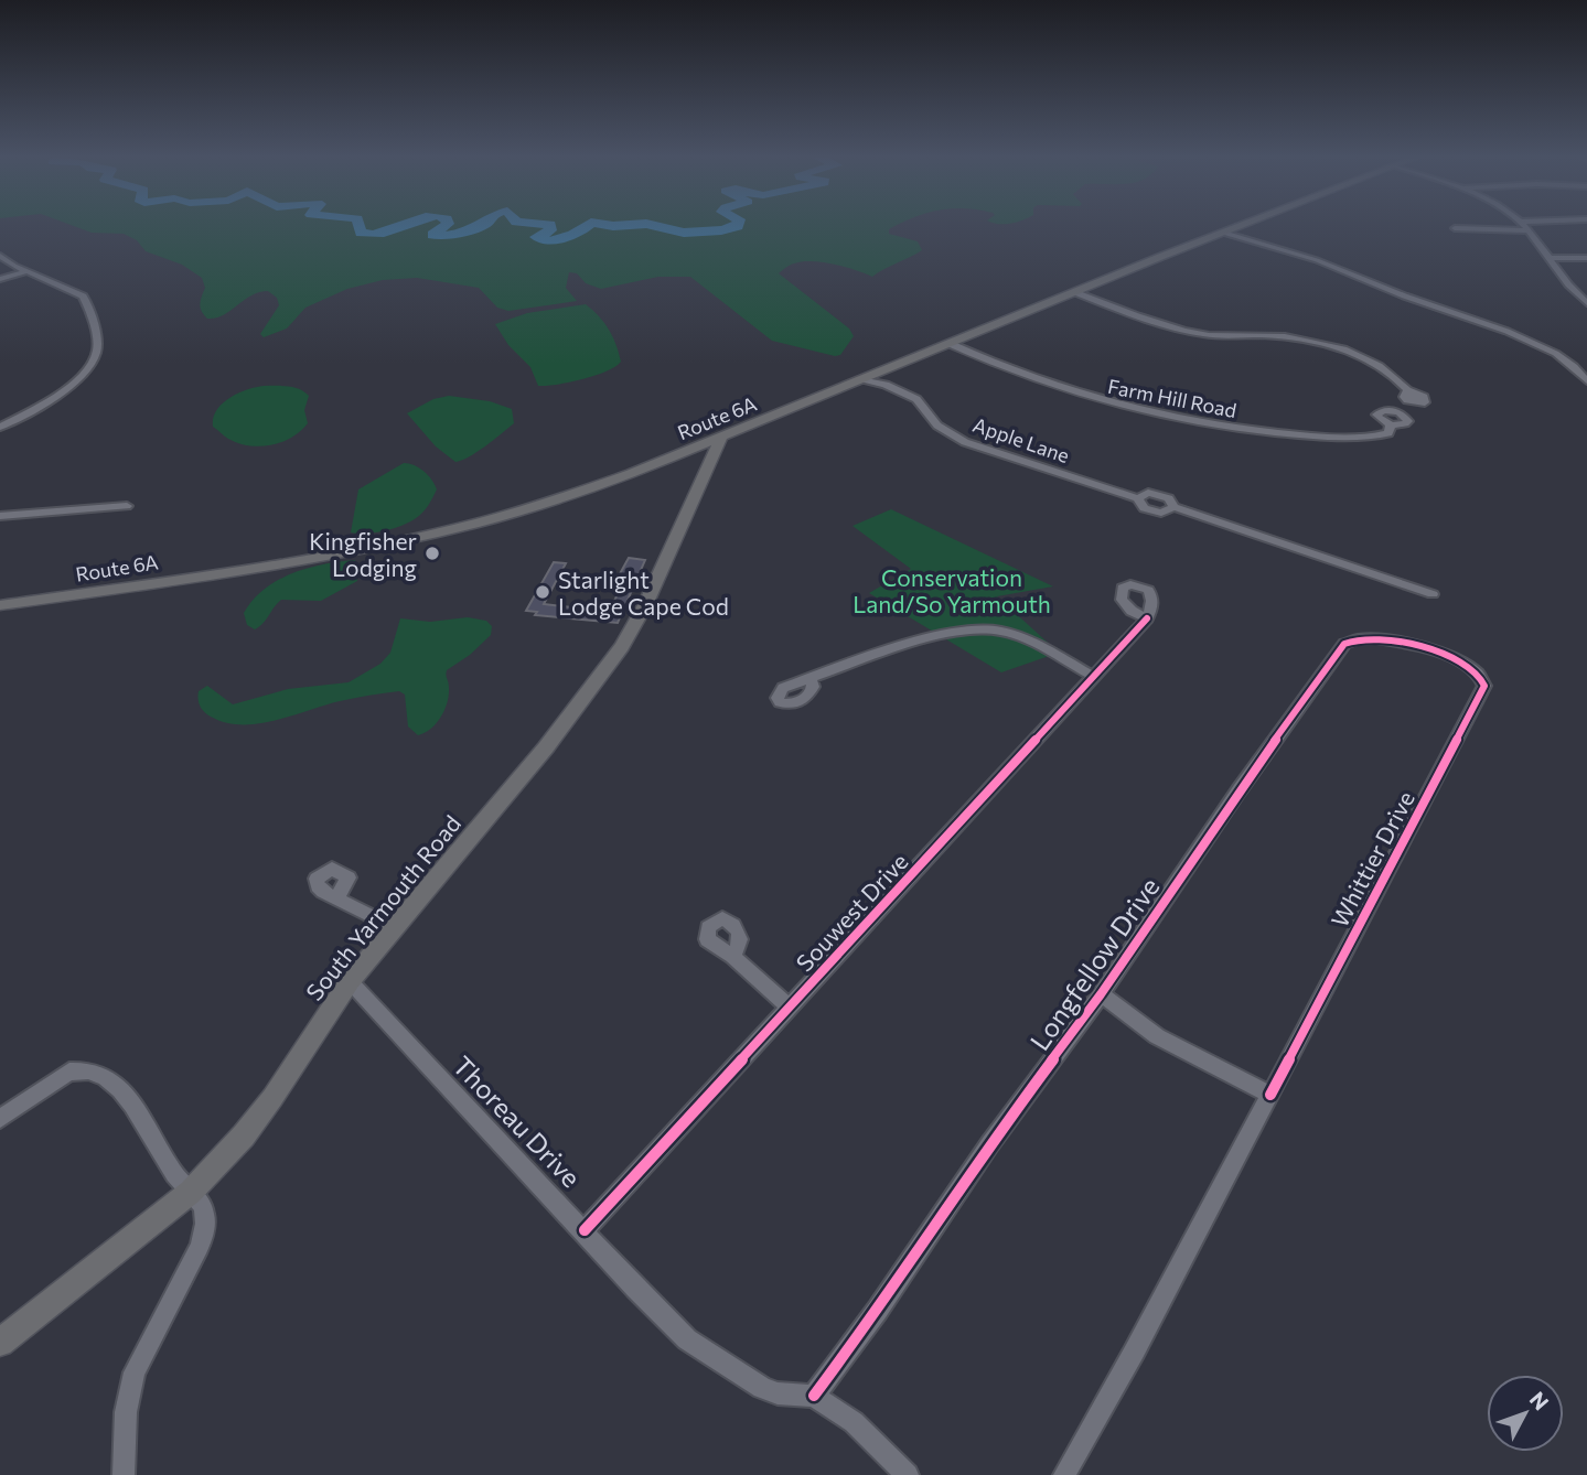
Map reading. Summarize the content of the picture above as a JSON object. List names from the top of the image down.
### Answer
{
  "streets": {
    "main road": ["Route 6A", "South Yarmouth Road"],
    "street": [
      "Farm Hill Road",
      "Apple Lane",
      "Whittier Drive",
      "Souwest Drive",
      "Longfellow Drive",
      "Thoreau Drive"
    ]
  },
  "crossings": [
    ["Farm Hill Road", "Route 6A"],
    ["Route 6A", "Apple Lane"],
    ["Route 6A", "South Yarmouth Road"],
    ["Whittier Drive", "Longfellow Drive"],
    ["South Yarmouth Road", "Thoreau Drive"],
    ["Souwest Drive", "Thoreau Drive"],
    ["Longfellow Drive", "Thoreau Drive"]
  ],
  "parks": ["Conservation Land/So Yarmouth"],
  "places": ["Kingfisher Lodging", "Starlight Lodge Cape Cod"],
  "north": "top right"
}
